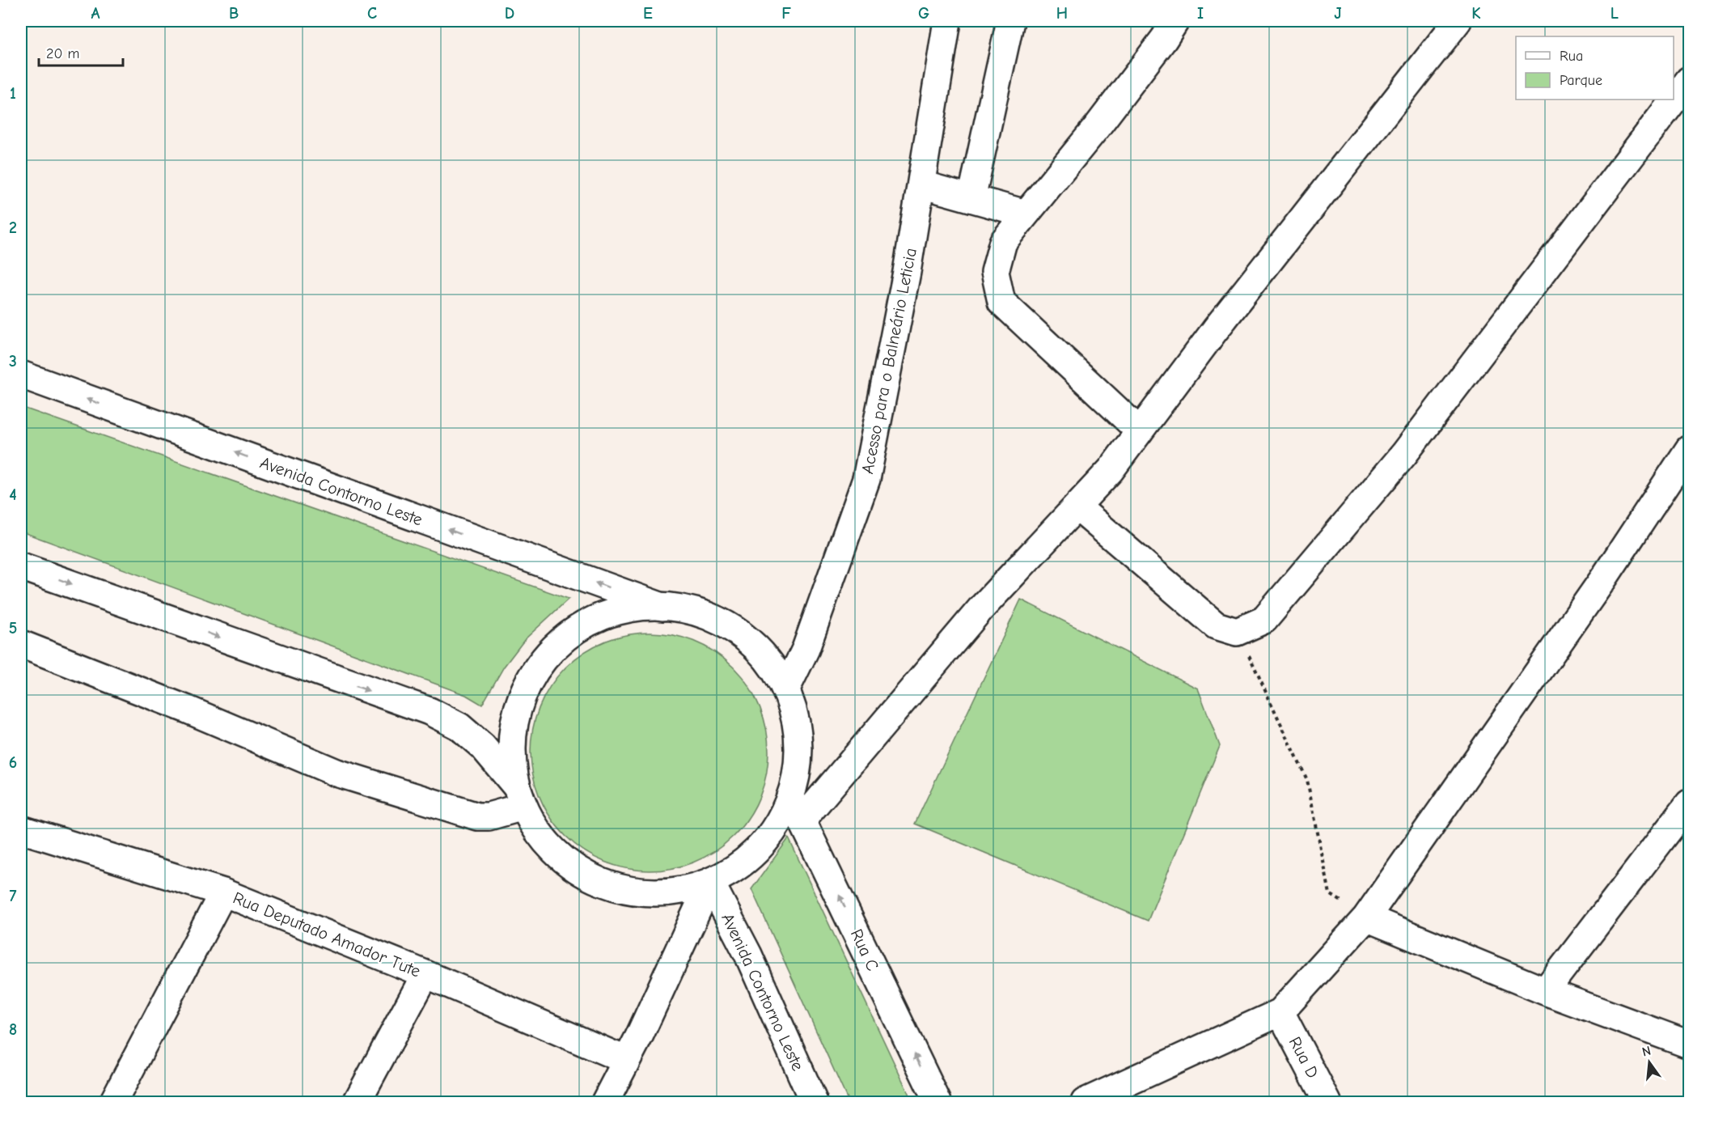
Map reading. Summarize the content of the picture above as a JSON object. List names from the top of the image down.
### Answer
{
  "streets": {
    "street": [
      "Acesso para o Balneário Leticia",
      "Avenida Contorno Leste",
      "Rua Deputado Amador Tute",
      "Rua C",
      "Rua D"
    ]
  },
  "one_way": ["Rua C"],
  "legend": ["Rua", "Parque"],
  "scale_bar": "20 m",
  "north": "top",
  "grid": {
    "columns": [
      "A",
      "B",
      "C",
      "D",
      "E",
      "F",
      "G",
      "H",
      "I",
      "J",
      "K",
      "L"
    ],
    "rows": [
      "1",
      "2",
      "3",
      "4",
      "5",
      "6",
      "7",
      "8"
    ]
  }
}
